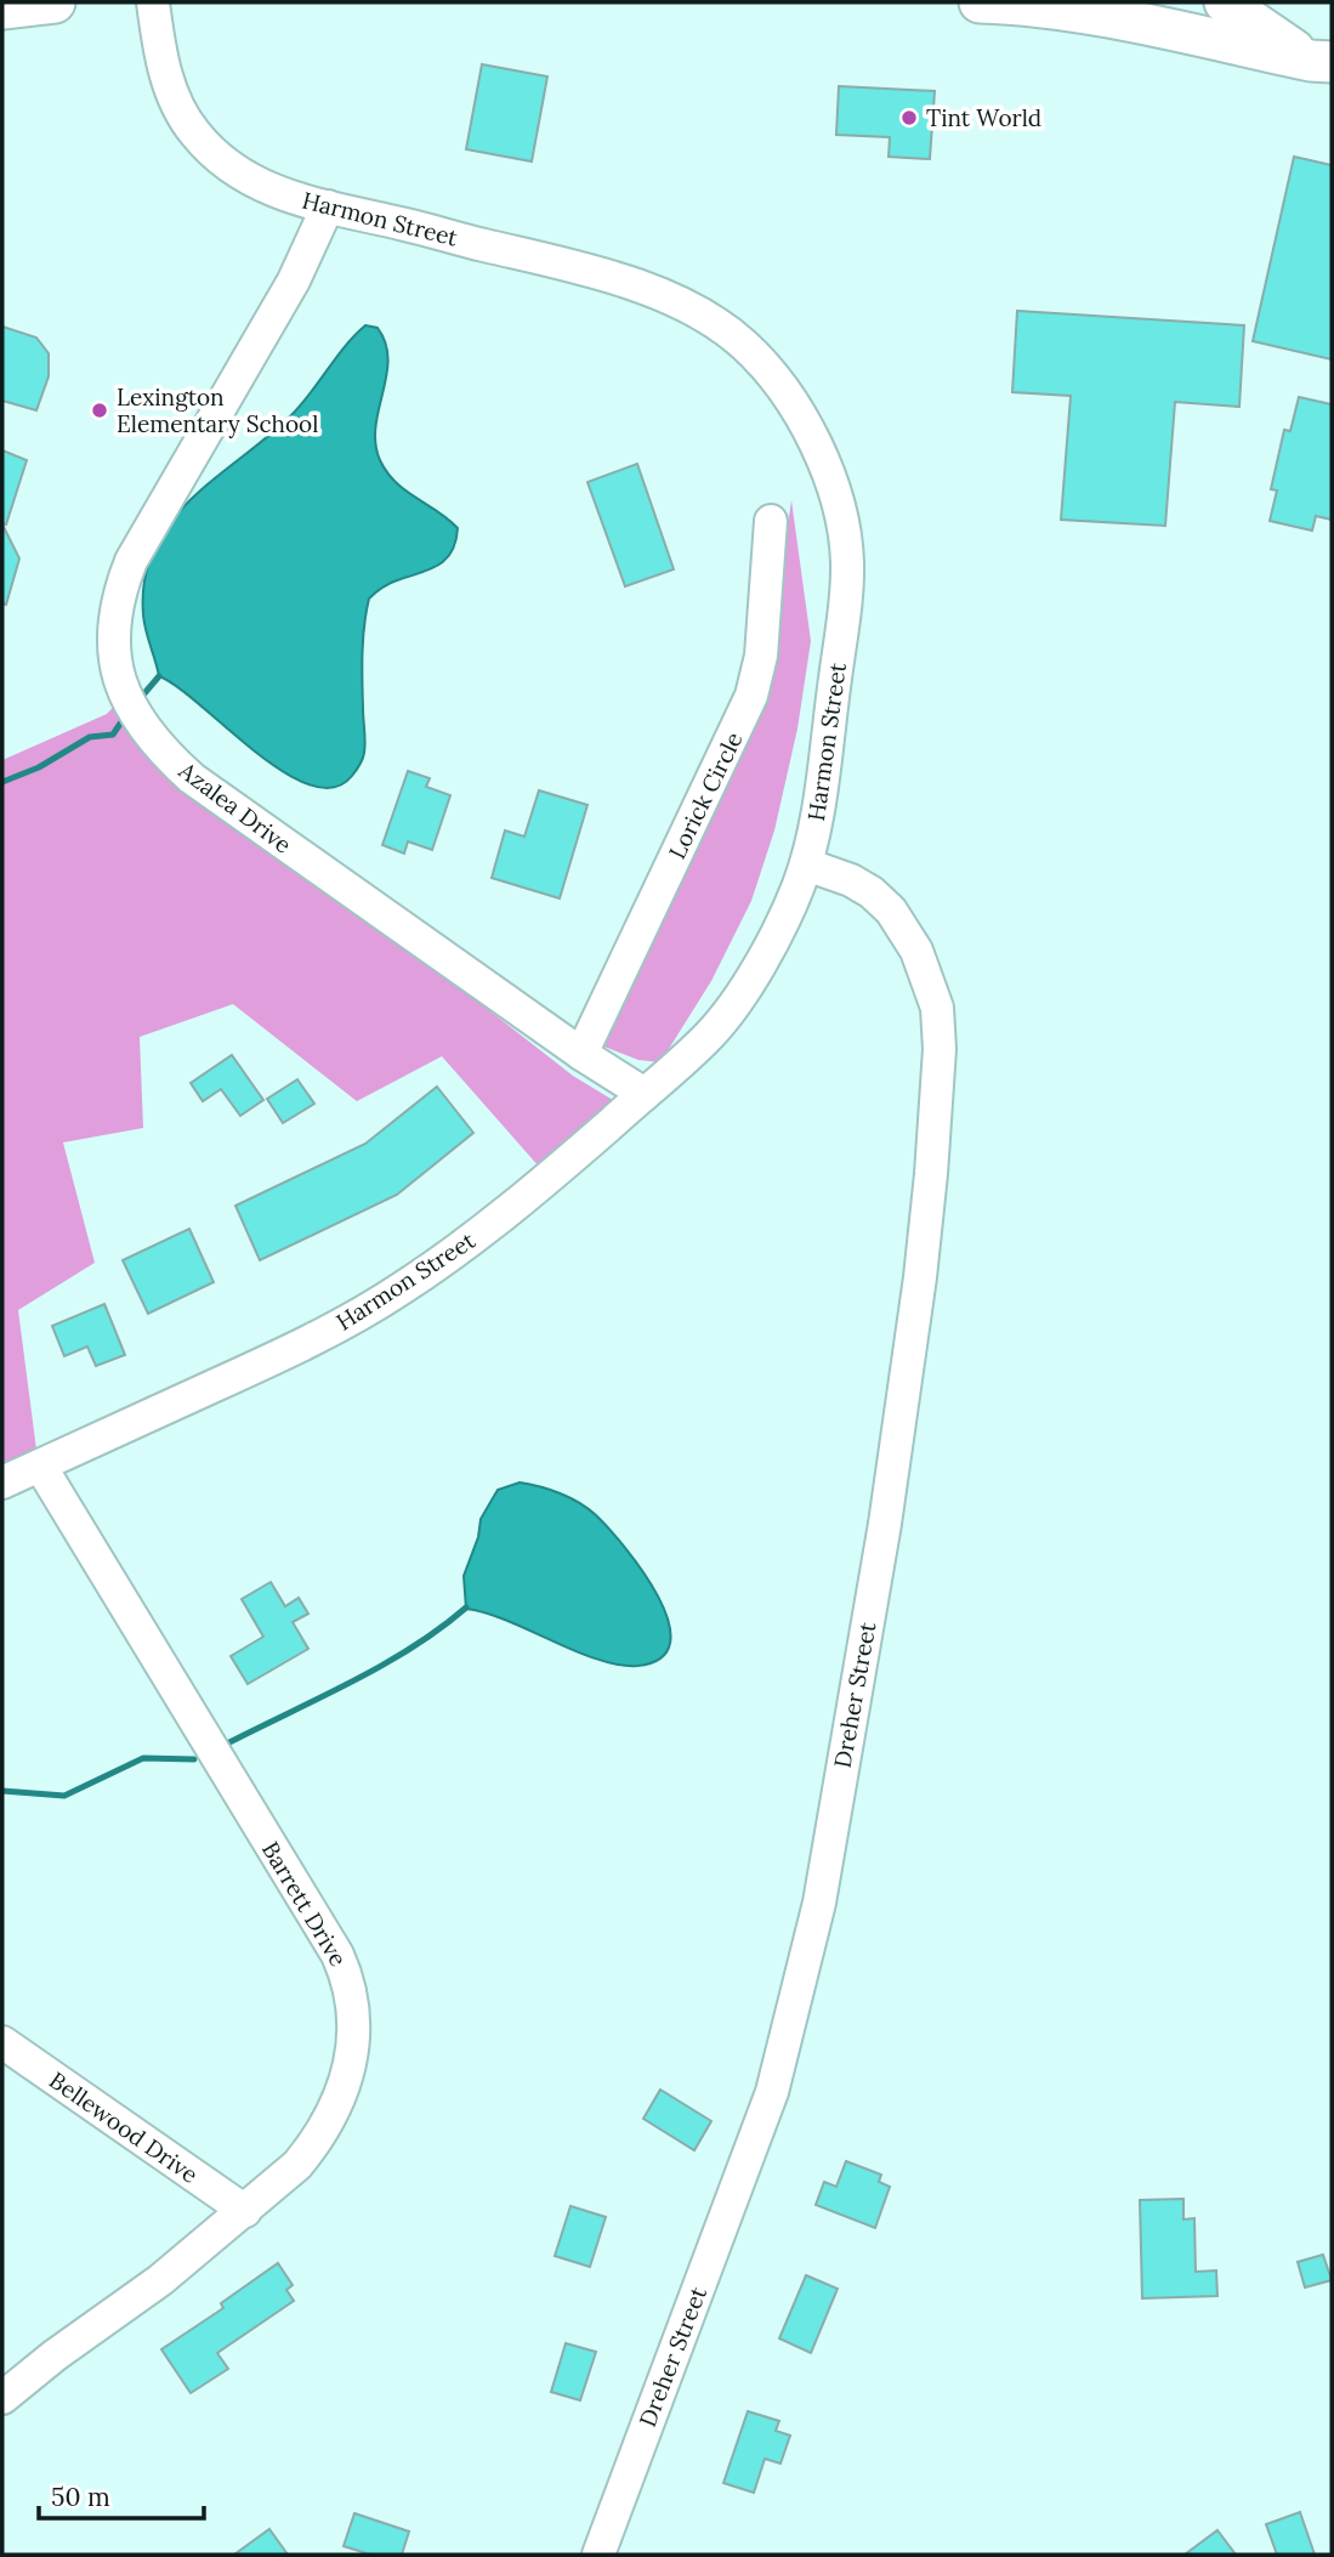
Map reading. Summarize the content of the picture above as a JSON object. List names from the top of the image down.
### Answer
{
  "streets": {
    "street": [
      "Harmon Street",
      "Lorick Circle",
      "Azalea Drive",
      "Dreher Street",
      "Barrett Drive",
      "Bellewood Drive"
    ]
  },
  "crossings": [
    ["Harmon Street", "Azalea Drive"],
    ["Harmon Street", "Dreher Street"],
    ["Harmon Street", "Barrett Drive"],
    ["Lorick Circle", "Azalea Drive"],
    ["Barrett Drive", "Bellewood Drive"]
  ],
  "places": ["Tint World", "Lexington Elementary School"],
  "scale_bar": "50 m"
}
